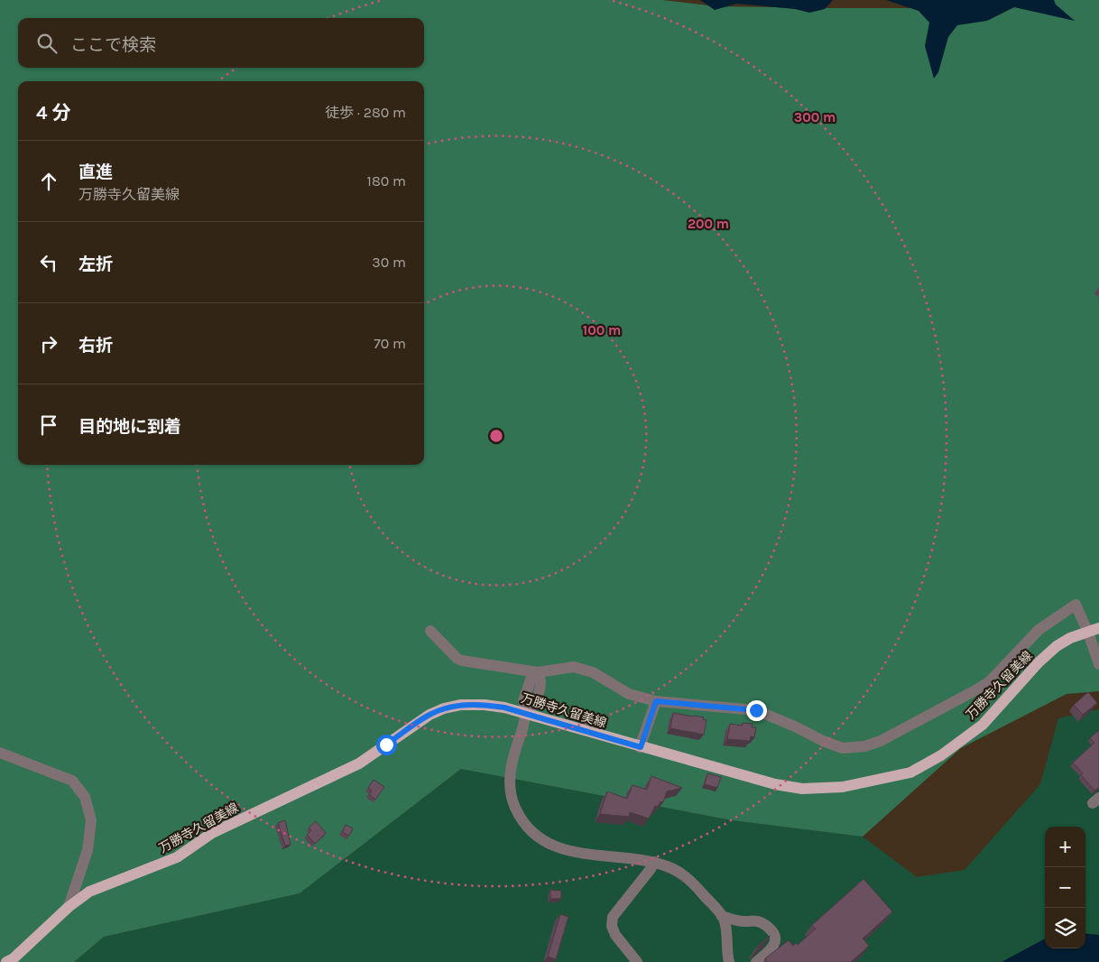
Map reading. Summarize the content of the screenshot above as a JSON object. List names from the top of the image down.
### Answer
{
  "streets": {
    "main road": ["万勝寺久留美線"]
  },
  "page": {
    "search": "ここで検索",
    "heading": ["4 分", "徒歩 · 280 m"],
    "list": [
      ["直進", "万勝寺久留美線", "180 m"],
      ["左折", "30 m"],
      ["右折", "70 m"],
      "目的地に到着"
    ],
    "map_buttons": ["+", "−"]
  },
  "rings": ["300 m", "200 m", "100 m"]
}
